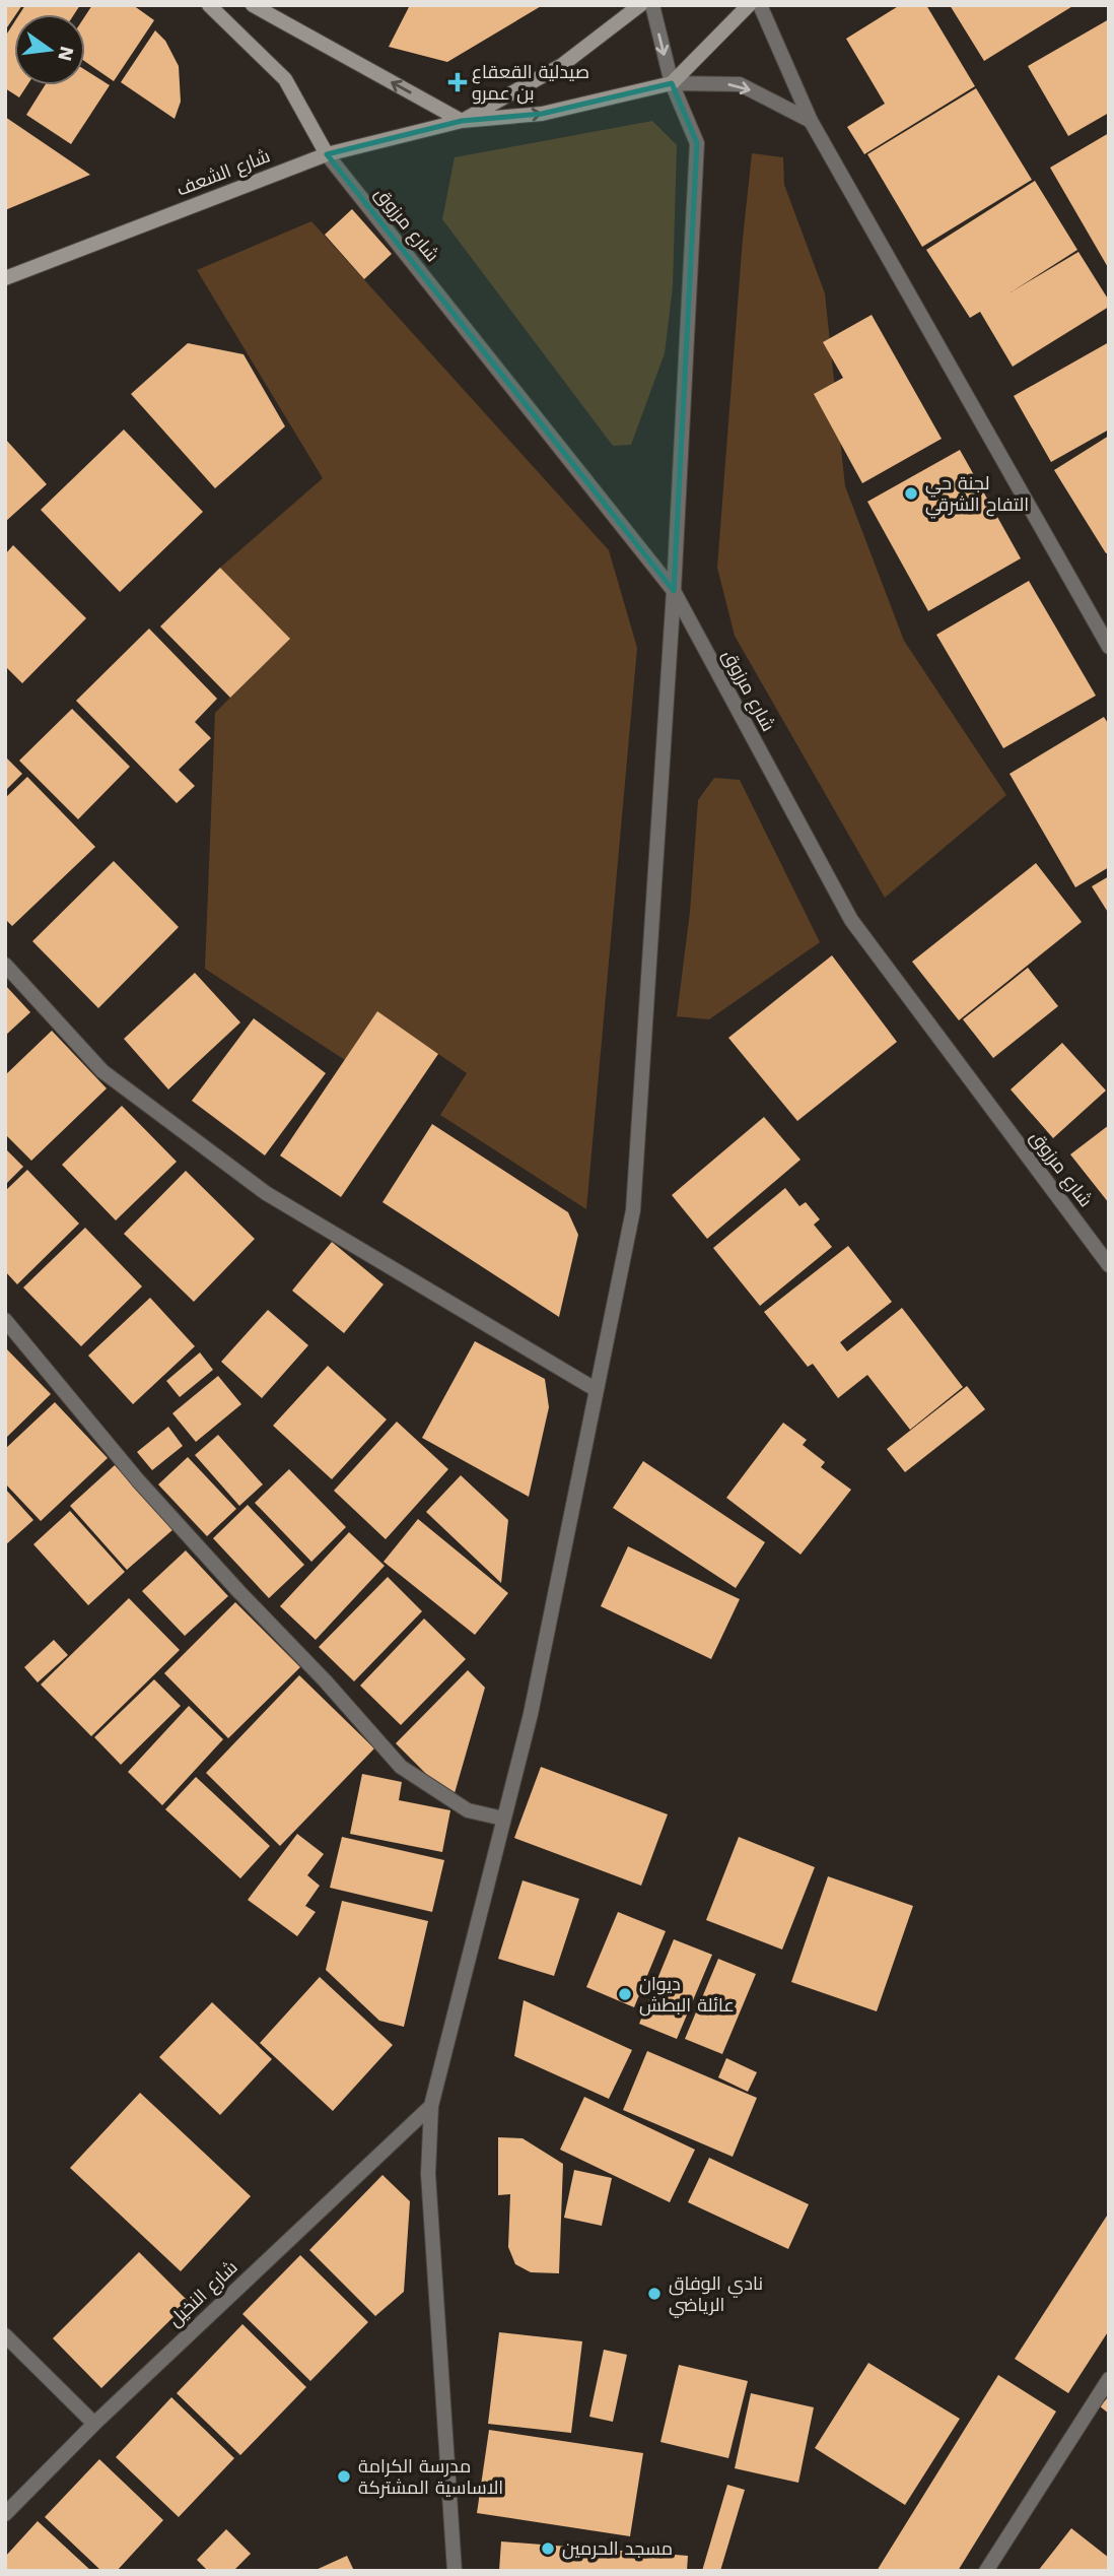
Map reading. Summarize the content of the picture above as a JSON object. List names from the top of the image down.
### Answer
{
  "streets": {
    "street": ["شارع الشعف", "شارع مرزوق", "شارع النخيل"]
  },
  "crossings": [
    ["شارع الشعف", "شارع مرزوق"]
  ],
  "places": {
    "health": ["صيدلية القعقاع بن عمرو"],
    "other": [
      "لجنة حي التفاح الشرقي",
      "ديوان عائلة البطش",
      "نادي الوفاق الرياضي",
      "مدرسة الكرامة الاساسية المشتركة",
      "مسجد الحرمين"
    ]
  },
  "north": "right"
}
